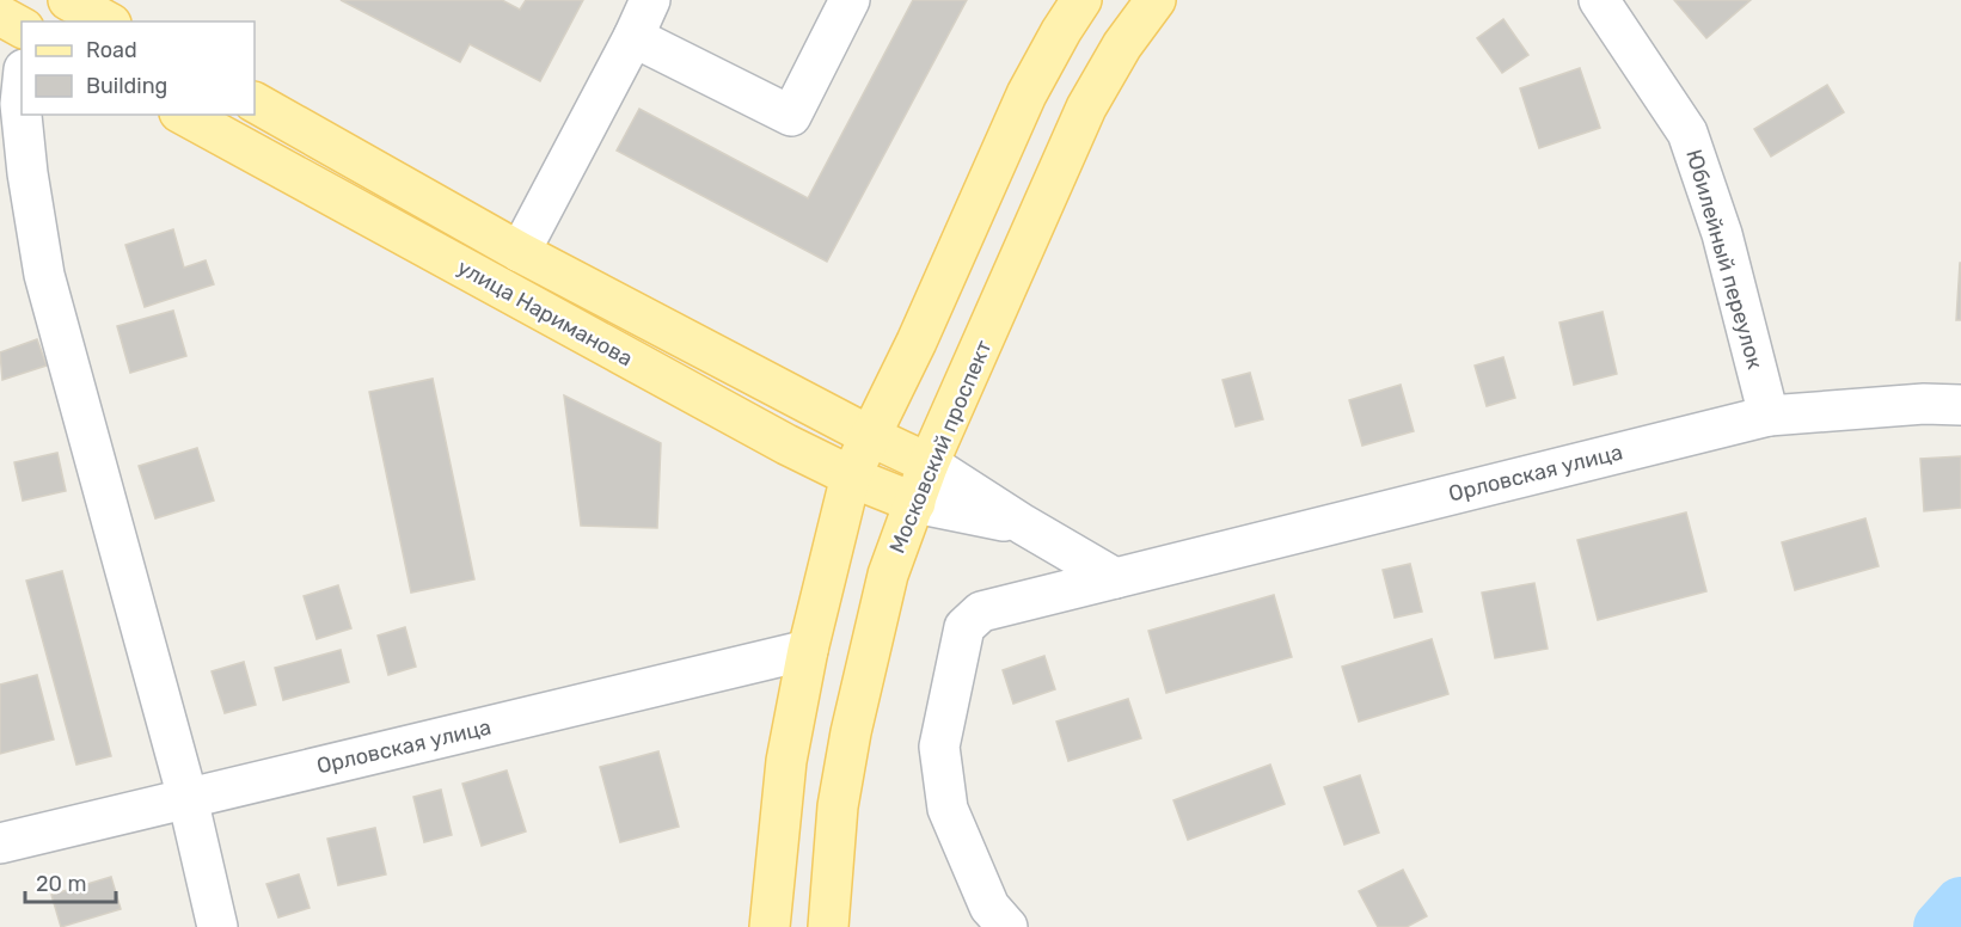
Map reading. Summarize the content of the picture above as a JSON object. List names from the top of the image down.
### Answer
{
  "streets": {
    "main road": ["улица Нариманова", "Московский проспект"],
    "street": ["Юбилейный переулок", "Орловская улица"]
  },
  "crossings": [
    ["Юбилейный переулок", "Орловская улица"],
    ["улица Нариманова", "Московский проспект"]
  ],
  "legend": ["Road", "Building"],
  "scale_bar": "20 m"
}
